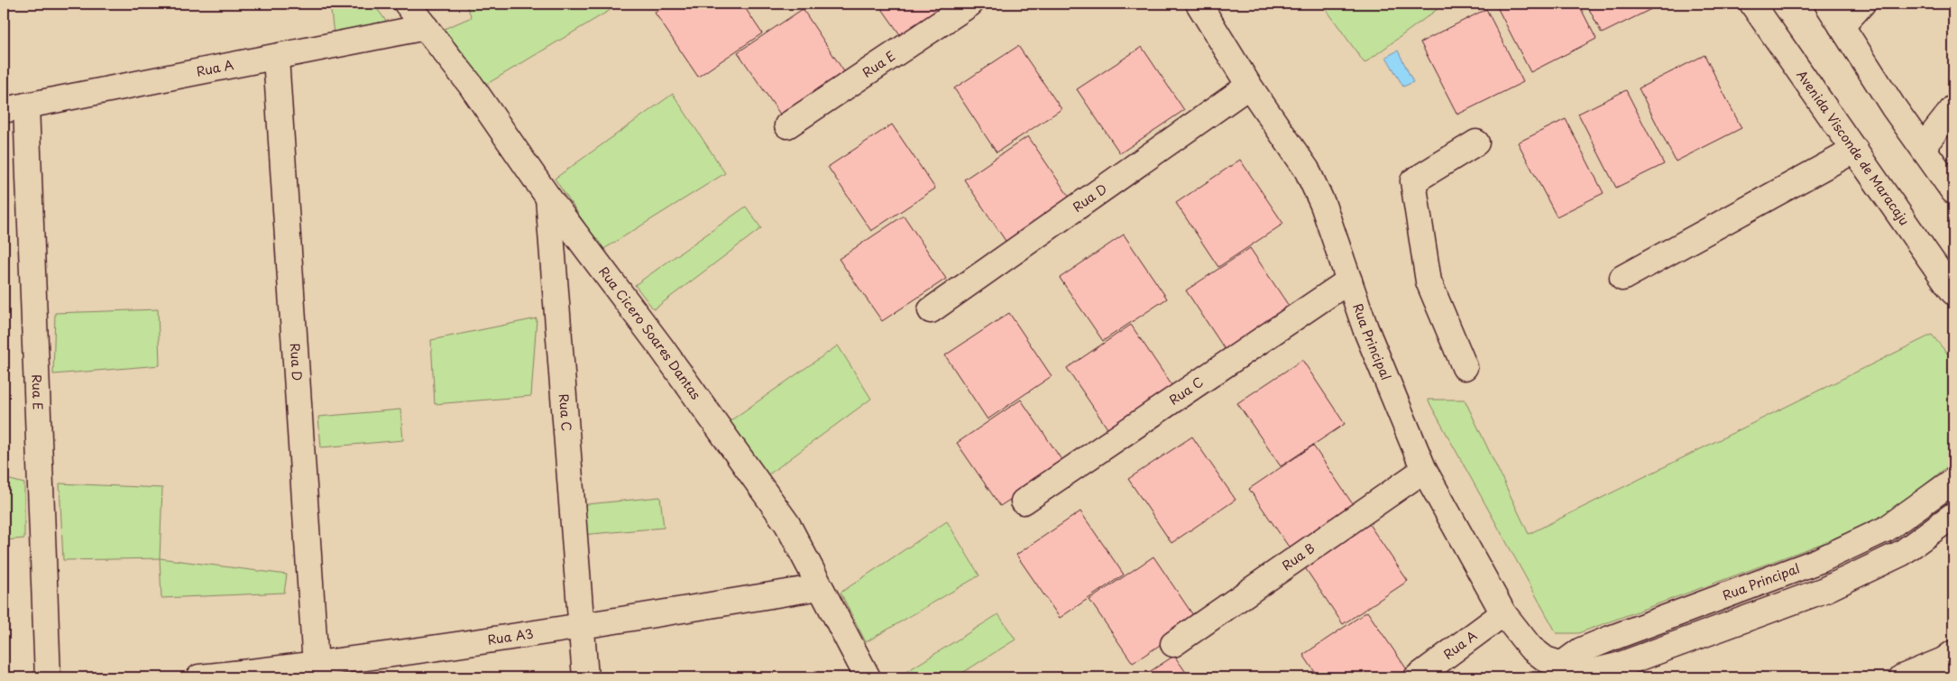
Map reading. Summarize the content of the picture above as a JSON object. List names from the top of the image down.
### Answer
{
  "streets": {
    "street": [
      "Rua E",
      "Rua A",
      "Avenida Visconde de Maracaju",
      "Rua D",
      "Rua Cicero Soares Dantas",
      "Rua Principal",
      "Rua C",
      "Rua B",
      "Rua A3"
    ]
  },
  "crossings": [
    ["Rua E", "Rua A"],
    ["Rua A", "Rua D"],
    ["Rua A", "Rua Cicero Soares Dantas"],
    ["Rua A", "Rua Principal"],
    ["Rua D", "Rua Principal"],
    ["Rua D", "Rua A3"],
    ["Rua Cicero Soares Dantas", "Rua C"],
    ["Rua Cicero Soares Dantas", "Rua A3"],
    ["Rua Principal", "Rua C"],
    ["Rua Principal", "Rua B"],
    ["Rua C", "Rua A3"]
  ]
}
